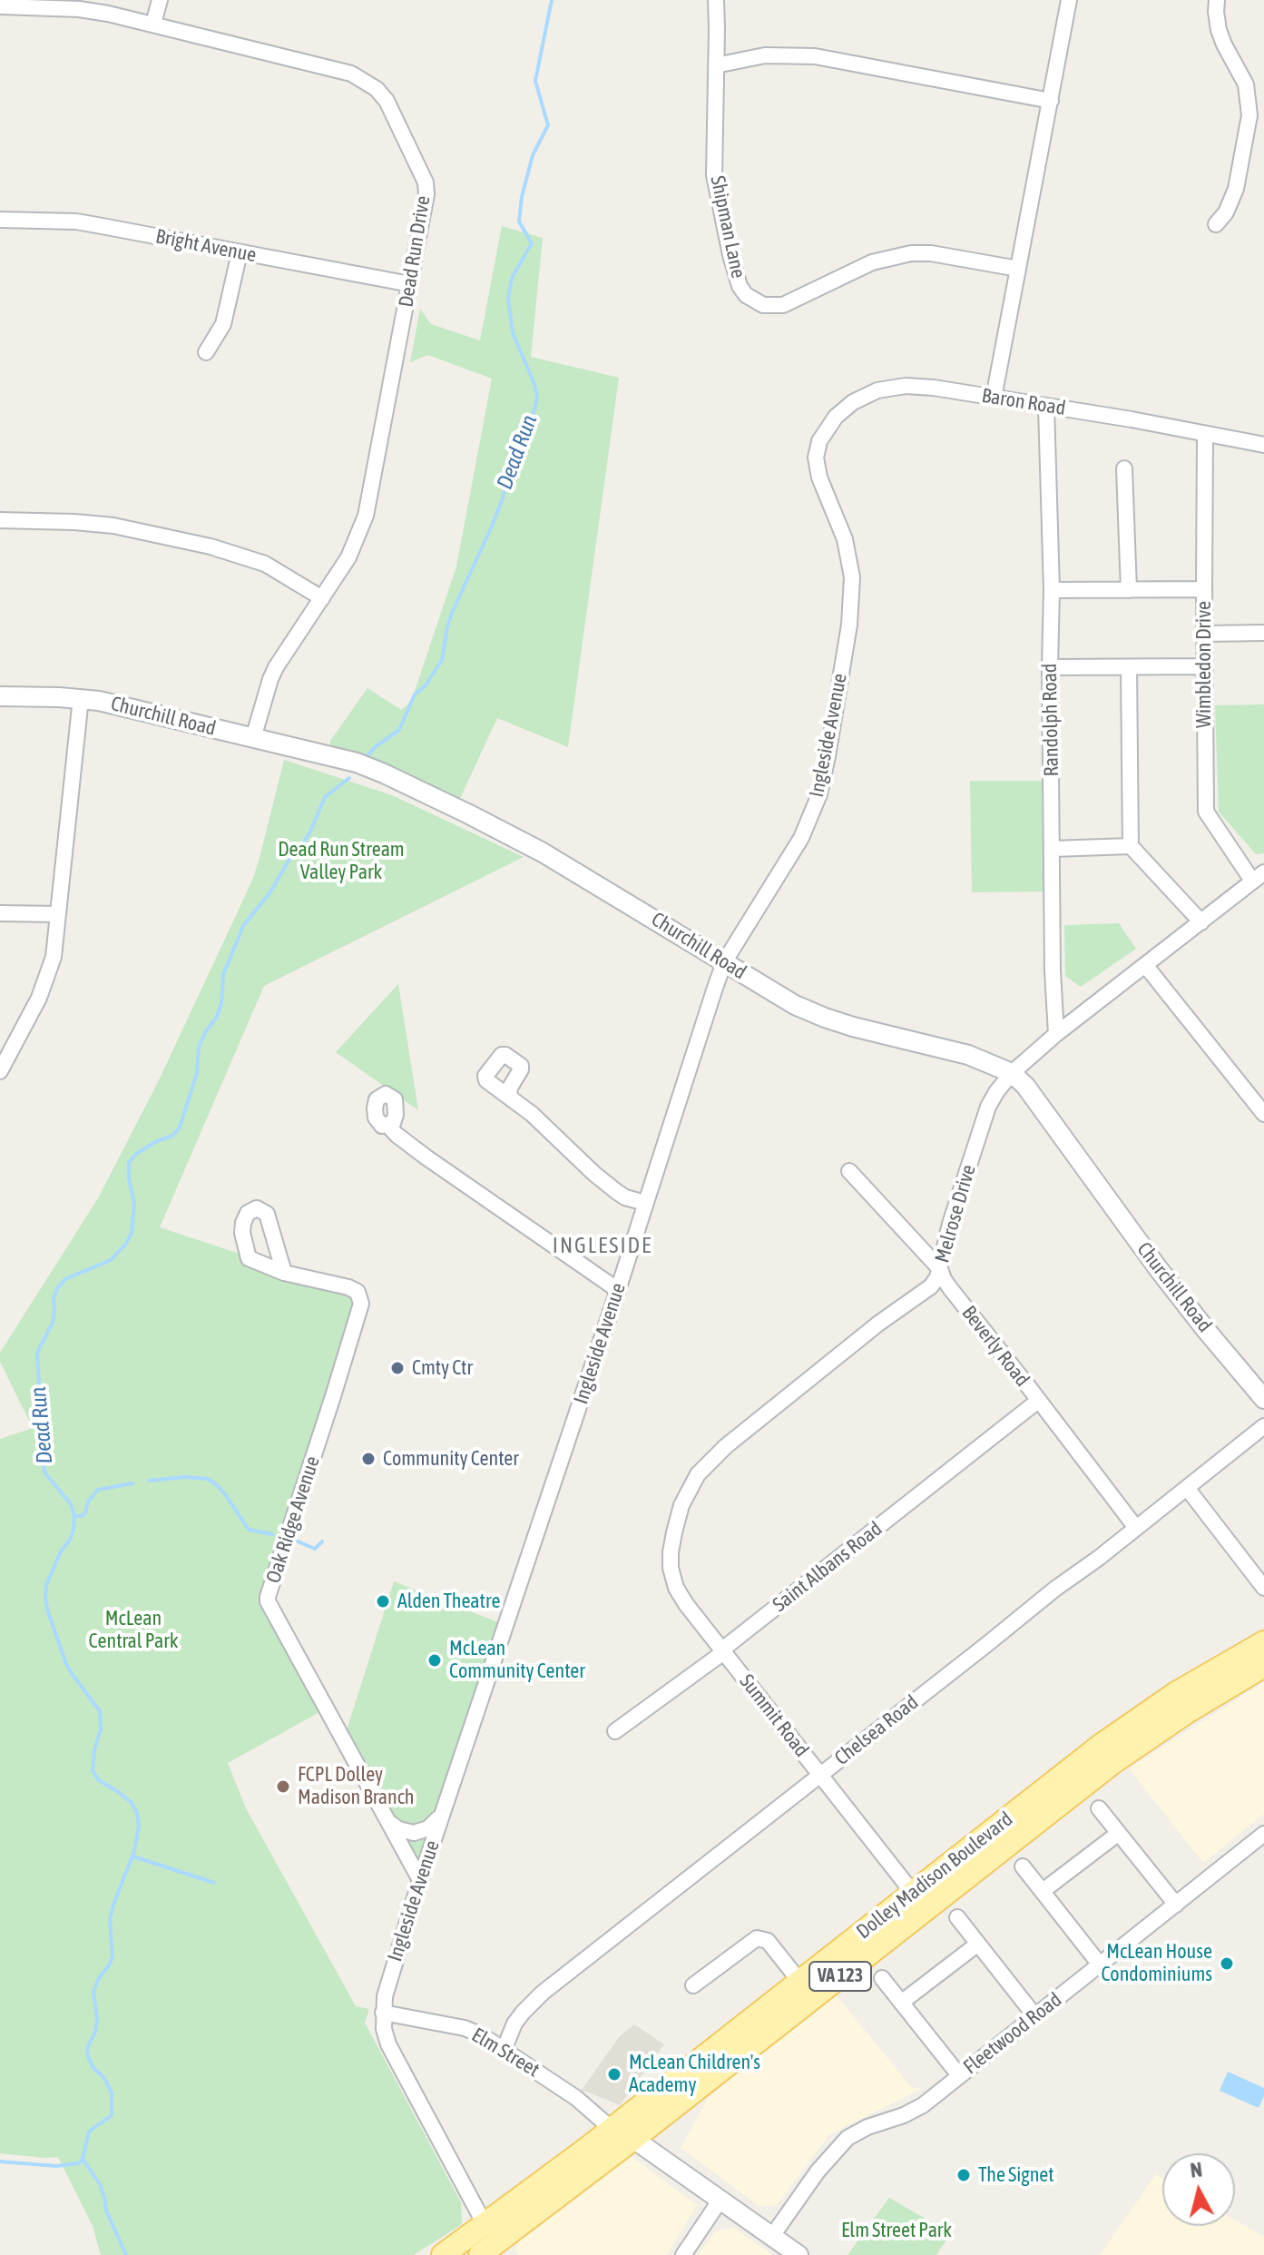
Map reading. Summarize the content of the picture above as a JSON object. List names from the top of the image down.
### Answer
{
  "streets": {
    "main road": ["Dolley Madison Boulevard", "VA 123"],
    "street": [
      "Shipman Lane",
      "Bright Avenue",
      "Dead Run Drive",
      "Baron Road",
      "Wimbledon Drive",
      "Churchill Road",
      "Randolph Road",
      "Ingleside Avenue",
      "Melrose Drive",
      "Beverly Road",
      "Oak Ridge Avenue",
      "Saint Albans Road",
      "Summit Road",
      "Chelsea Road",
      "Fleetwood Road",
      "Elm Street"
    ]
  },
  "crossings": [
    ["Bright Avenue", "Dead Run Drive"],
    ["Dead Run Drive", "Churchill Road"],
    ["Baron Road", "Wimbledon Drive"],
    ["Baron Road", "Randolph Road"],
    ["Baron Road", "Ingleside Avenue"],
    ["Wimbledon Drive", "Melrose Drive"],
    ["Churchill Road", "Ingleside Avenue"],
    ["Churchill Road", "Melrose Drive"],
    ["Randolph Road", "Melrose Drive"],
    ["Ingleside Avenue", "Oak Ridge Avenue"],
    ["Ingleside Avenue", "Dolley Madison Boulevard"],
    ["Ingleside Avenue", "Elm Street"],
    ["Melrose Drive", "Beverly Road"],
    ["Melrose Drive", "Summit Road"],
    ["Beverly Road", "Saint Albans Road"],
    ["Beverly Road", "Chelsea Road"],
    ["Saint Albans Road", "Summit Road"],
    ["Summit Road", "Chelsea Road"],
    ["Summit Road", "Dolley Madison Boulevard"],
    ["Chelsea Road", "Elm Street"],
    ["Dolley Madison Boulevard", "Elm Street"]
  ],
  "districts": ["INGLESIDE"],
  "water": ["Dead Run"],
  "parks": ["Dead Run Stream Valley Park", "McLean Central Park", "Elm Street Park"],
  "places": [
    "Cmty Ctr",
    "Community Center",
    "Alden Theatre",
    "McLean Community Center",
    "FCPL Dolley Madison Branch",
    "McLean House Condominiums",
    "McLean Children's Academy",
    "The Signet"
  ],
  "north": "top"
}
